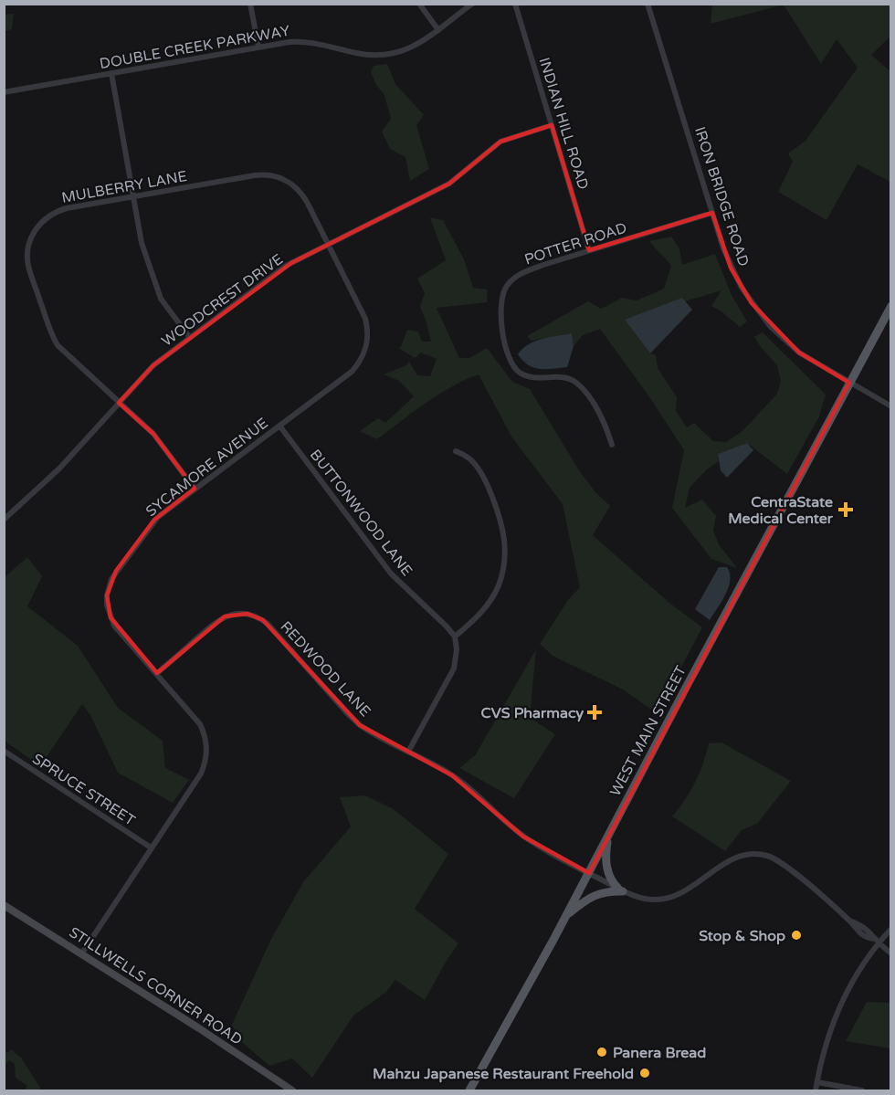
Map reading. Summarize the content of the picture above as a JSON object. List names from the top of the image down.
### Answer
{
  "streets": {
    "main road": ["WEST MAIN STREET"],
    "street": [
      "DOUBLE CREEK PARKWAY",
      "INDIAN HILL ROAD",
      "MULBERRY LANE",
      "IRON BRIDGE ROAD",
      "POTTER ROAD",
      "WOODCREST DRIVE",
      "SYCAMORE AVENUE",
      "BUTTONWOOD LANE",
      "REDWOOD LANE",
      "SPRUCE STREET",
      "STILLWELLS CORNER ROAD"
    ]
  },
  "crossings": [
    ["INDIAN HILL ROAD", "POTTER ROAD"],
    ["INDIAN HILL ROAD", "WOODCREST DRIVE"],
    ["MULBERRY LANE", "WOODCREST DRIVE"],
    ["MULBERRY LANE", "SYCAMORE AVENUE"],
    ["IRON BRIDGE ROAD", "POTTER ROAD"],
    ["IRON BRIDGE ROAD", "WEST MAIN STREET"],
    ["WOODCREST DRIVE", "SYCAMORE AVENUE"],
    ["SYCAMORE AVENUE", "BUTTONWOOD LANE"],
    ["SYCAMORE AVENUE", "REDWOOD LANE"],
    ["SYCAMORE AVENUE", "SPRUCE STREET"],
    ["SYCAMORE AVENUE", "STILLWELLS CORNER ROAD"],
    ["REDWOOD LANE", "WEST MAIN STREET"]
  ],
  "places": {
    "health": ["CentraState Medical Center", "CVS Pharmacy"],
    "other": ["Stop & Shop", "Panera Bread", "Mahzu Japanese Restaurant Freehold"]
  }
}
